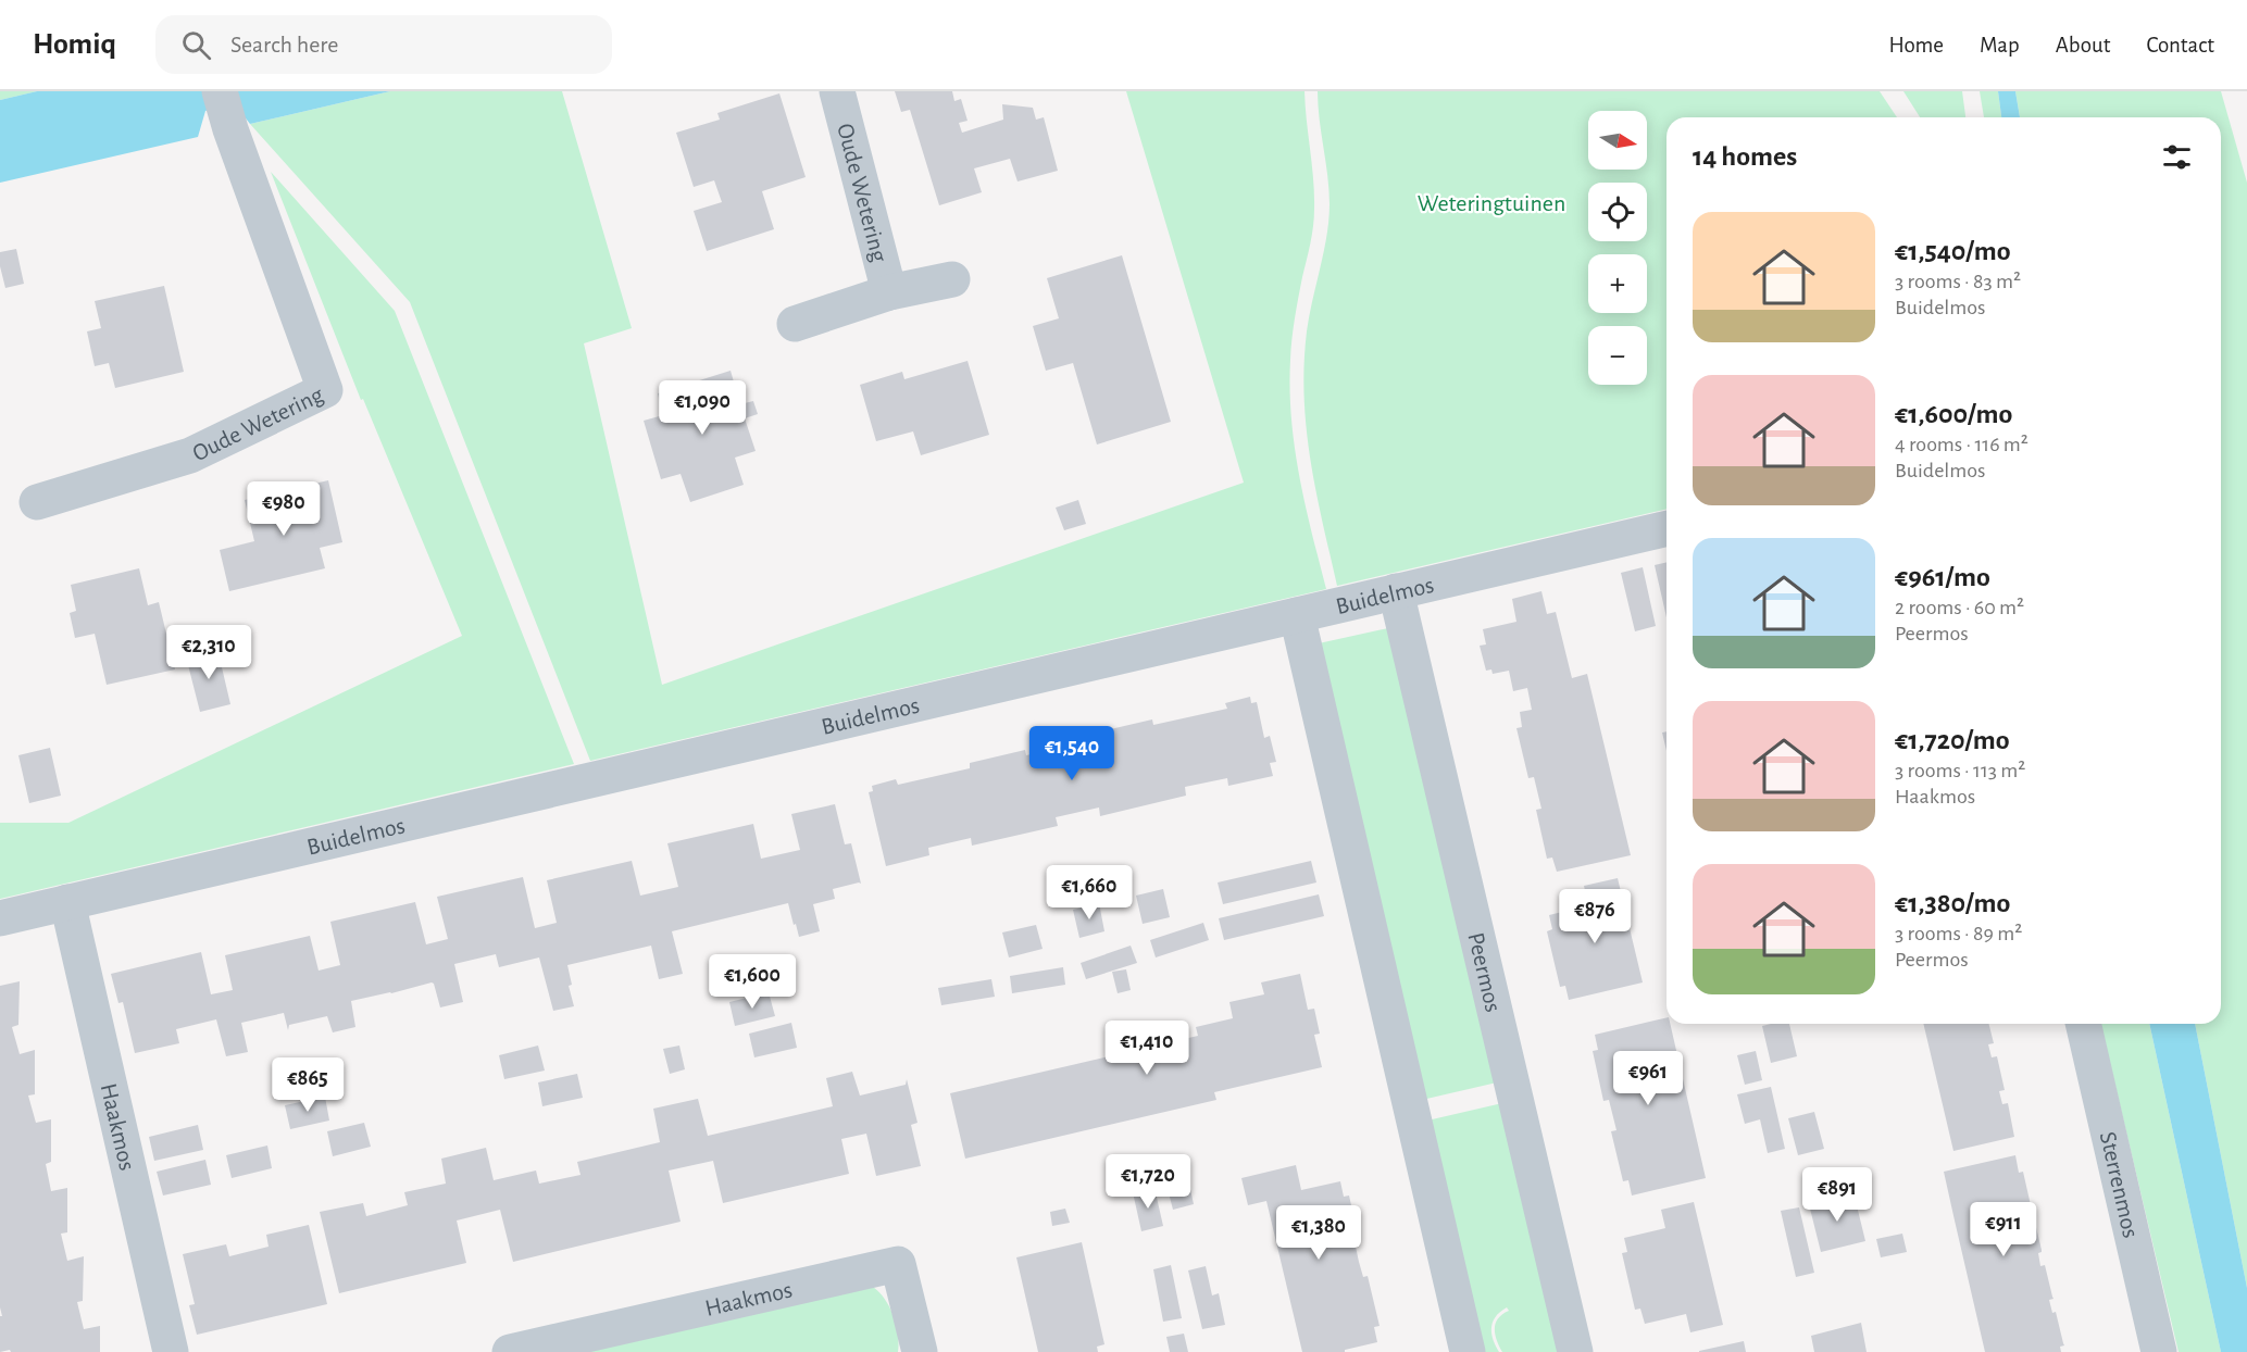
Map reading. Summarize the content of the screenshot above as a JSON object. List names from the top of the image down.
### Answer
{
  "streets": {
    "street": [
      "Oude Wetering",
      "Buidelmos",
      "Peermos",
      "Haakmos",
      "Sterrenmos"
    ]
  },
  "crossings": [
    ["Buidelmos", "Peermos"],
    ["Buidelmos", "Haakmos"]
  ],
  "parks": ["Weteringtuinen"],
  "north": "right",
  "page": {
    "header": "Homiq",
    "search": "Search here",
    "nav": [
      "Home",
      "Map",
      "About",
      "Contact"
    ],
    "map_buttons": ["+", "−"],
    "heading": "14 homes",
    "list": [
      {
        "name": "€1,540/mo",
        "note": "3 rooms · 83 m² · Buidelmos"
      },
      {
        "name": "€1,600/mo",
        "note": "4 rooms · 116 m² · Buidelmos"
      },
      {
        "name": "€961/mo",
        "note": "2 rooms · 60 m² · Peermos"
      },
      {
        "name": "€1,720/mo",
        "note": "3 rooms · 113 m² · Haakmos"
      },
      {
        "name": "€1,380/mo",
        "note": "3 rooms · 89 m² · Peermos"
      }
    ],
    "price": [
      "€1,090",
      "€980",
      "€2,310",
      "€1,540",
      "€1,660",
      "€876",
      "€1,600",
      "€1,410",
      "€961",
      "€865",
      "€1,720",
      "€891",
      "€911",
      "€1,380"
    ]
  }
}
